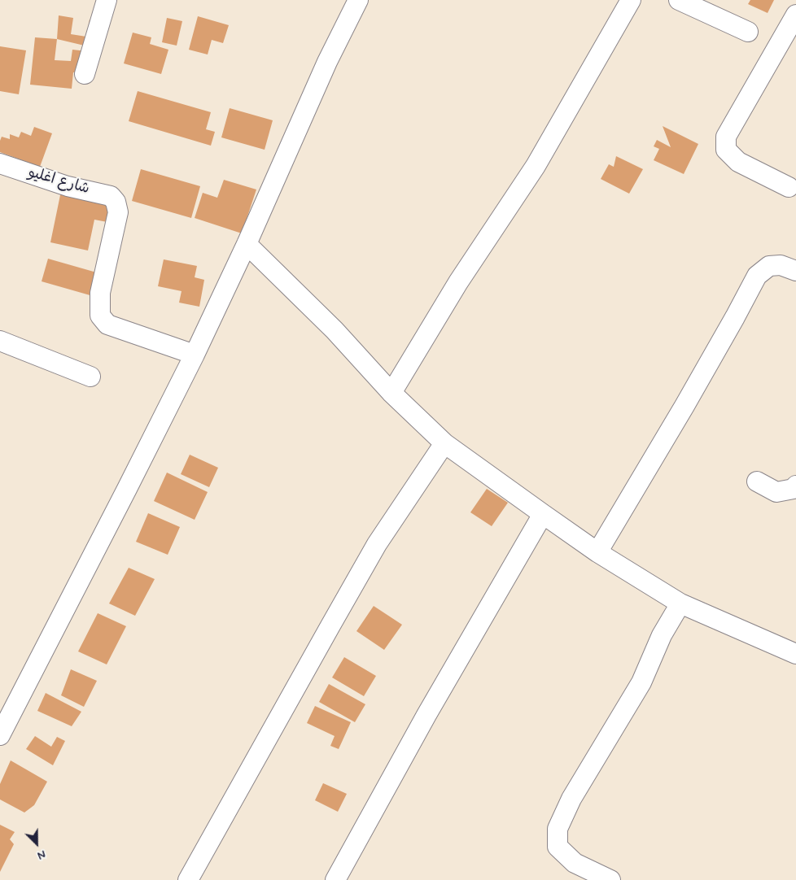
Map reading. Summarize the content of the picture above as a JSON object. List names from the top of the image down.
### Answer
{
  "streets": {
    "street": ["شارع اغليو"]
  },
  "north": "bottom right"
}
